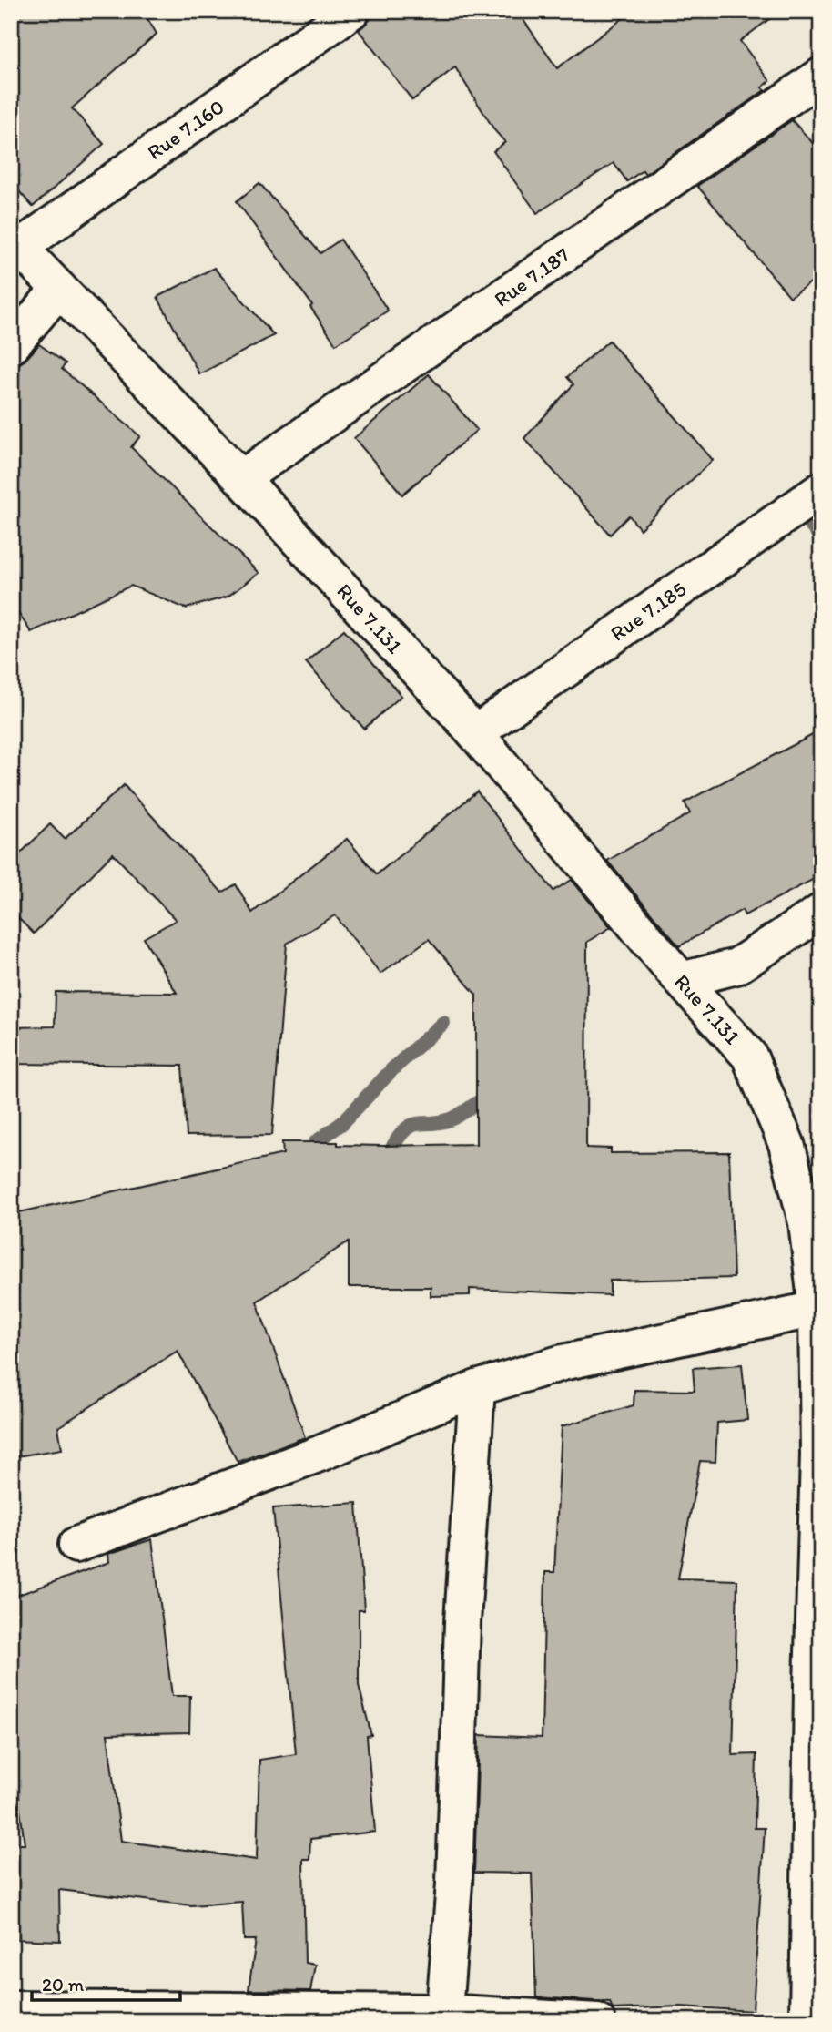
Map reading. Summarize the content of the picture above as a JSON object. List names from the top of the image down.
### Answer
{
  "streets": {
    "street": [
      "Rue 7.160",
      "Rue 7.187",
      "Rue 7.185",
      "Rue 7.131"
    ]
  },
  "crossings": [
    ["Rue 7.160", "Rue 7.131"],
    ["Rue 7.187", "Rue 7.131"],
    ["Rue 7.185", "Rue 7.131"]
  ],
  "scale_bar": "20 m"
}
